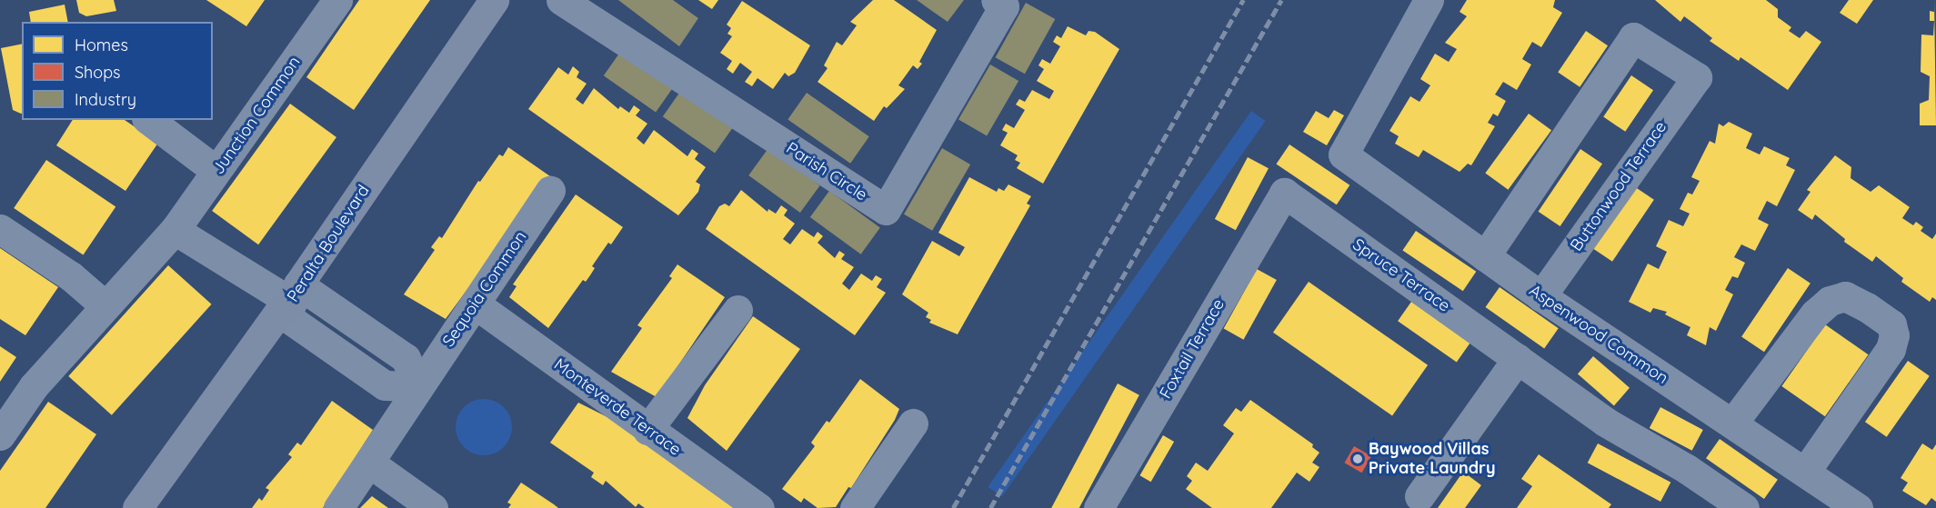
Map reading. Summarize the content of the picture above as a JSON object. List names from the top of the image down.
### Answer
{
  "streets": {
    "main road": ["Peralta Boulevard"],
    "street": [
      "Junction Common",
      "Parish Circle",
      "Buttonwood Terrace",
      "Spruce Terrace",
      "Sequoia Common",
      "Aspenwood Common",
      "Foxtail Terrace",
      "Monteverde Terrace"
    ]
  },
  "crossings": [
    ["Buttonwood Terrace", "Aspenwood Common"],
    ["Spruce Terrace", "Foxtail Terrace"],
    ["Sequoia Common", "Monteverde Terrace"]
  ],
  "places": ["Baywood Villas Private Laundry"],
  "legend": ["Homes", "Shops", "Industry"]
}
